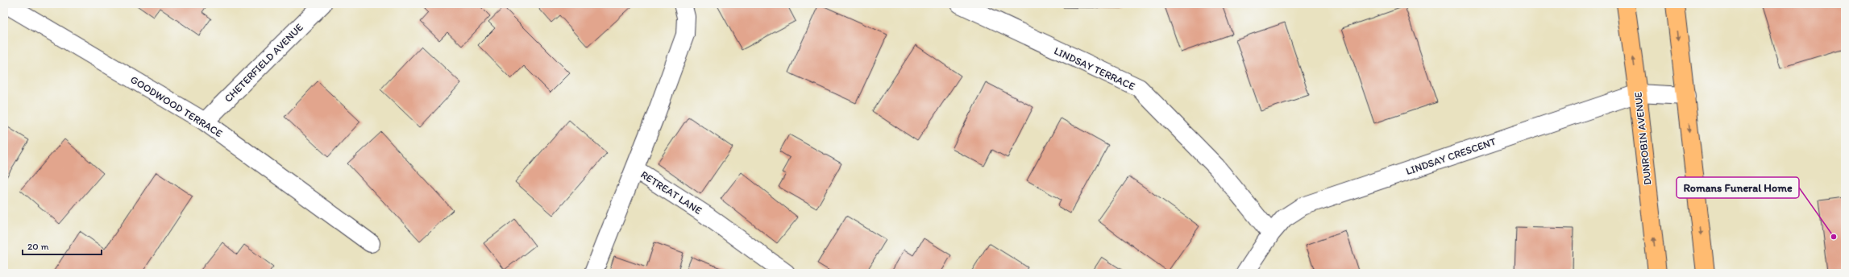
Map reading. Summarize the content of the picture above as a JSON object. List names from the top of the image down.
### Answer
{
  "streets": {
    "highway": ["DUNROBIN AVENUE"],
    "street": [
      "CHETERFIELD AVENUE",
      "LINDSAY TERRACE",
      "GOODWOOD TERRACE",
      "LINDSAY CRESCENT",
      "RETREAT LANE"
    ]
  },
  "crossings": [
    ["CHETERFIELD AVENUE", "GOODWOOD TERRACE"],
    ["LINDSAY TERRACE", "LINDSAY CRESCENT"],
    ["DUNROBIN AVENUE", "LINDSAY CRESCENT"]
  ],
  "places": ["Romans Funeral Home"],
  "scale_bar": "20 m"
}
